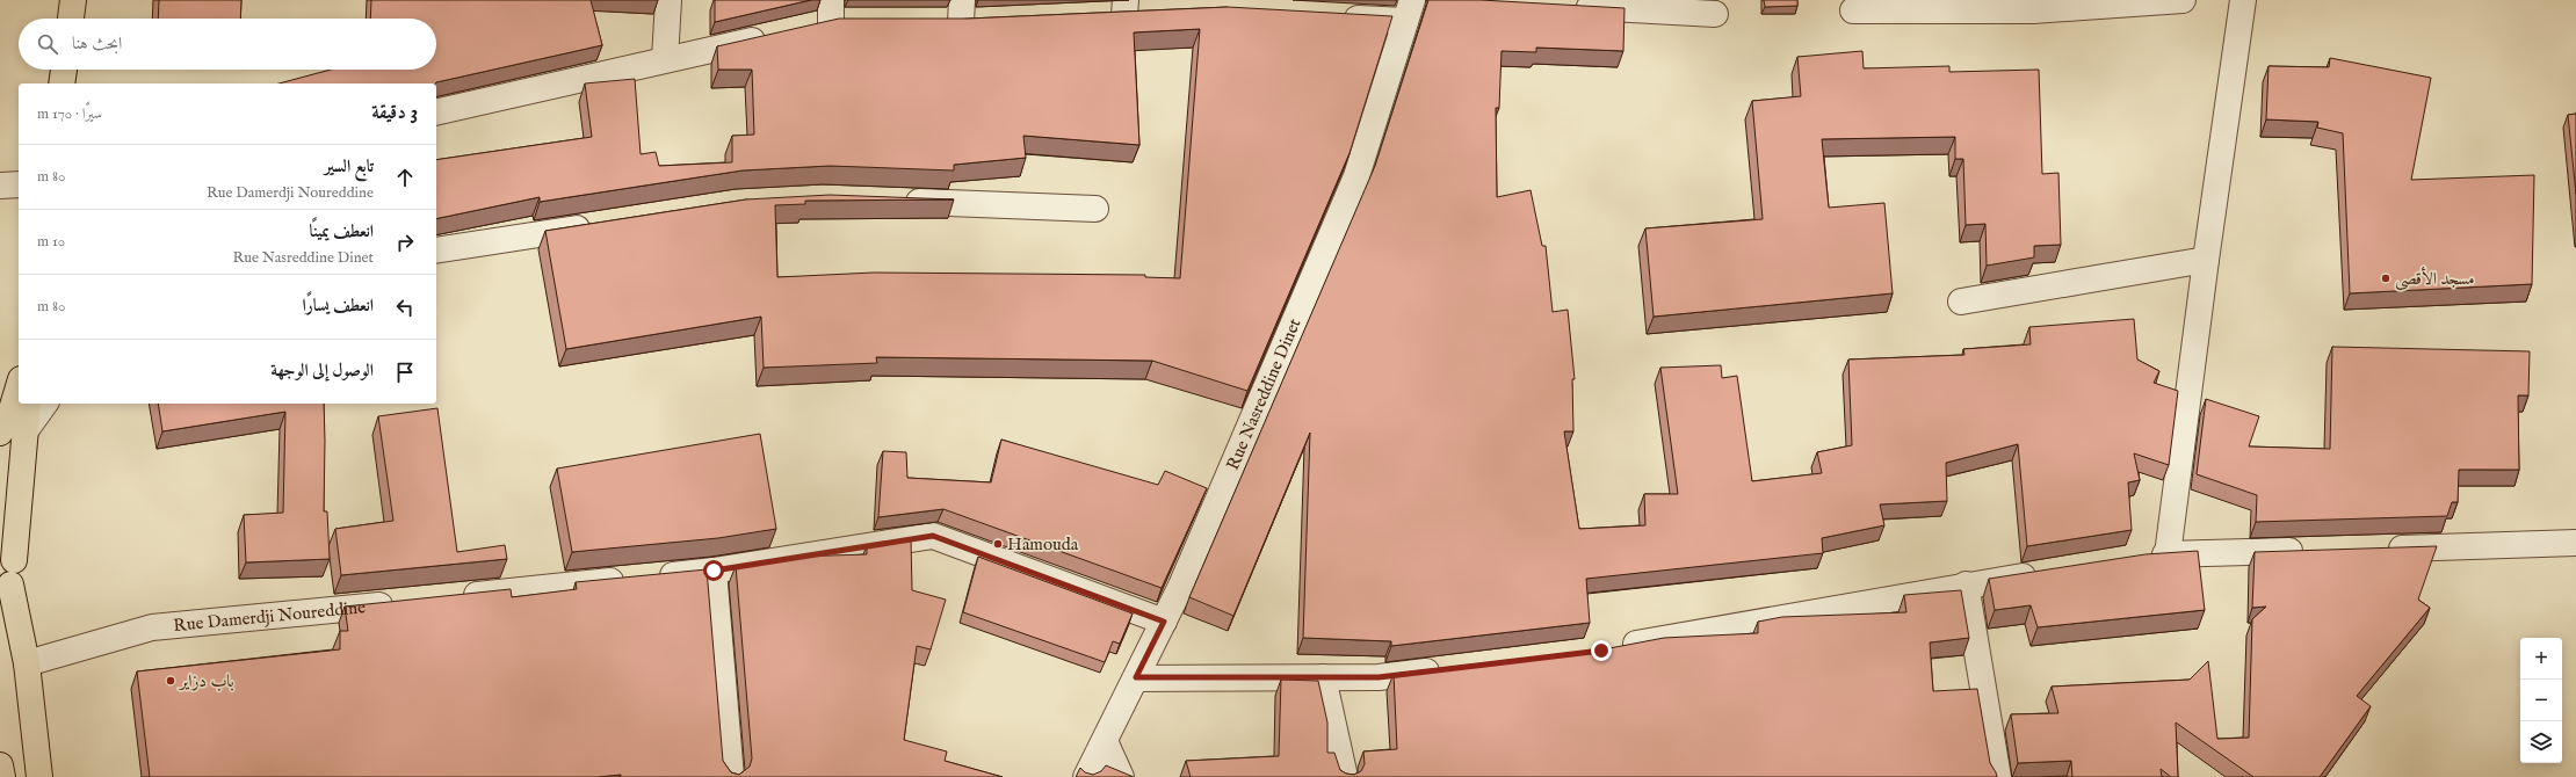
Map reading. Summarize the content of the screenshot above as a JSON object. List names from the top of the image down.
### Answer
{
  "streets": {
    "street": ["Rue Nasreddine Dinet", "Rue Damerdji Noureddine"]
  },
  "places": ["مسجد الأقصى", "Hamouda", "باب دزاير"],
  "page": {
    "search": "ابحث هنا",
    "heading": ["3 دقيقة", "سيرًا · 170 m"],
    "list": [
      ["تابع السير", "Rue Damerdji Noureddine", "80 m"],
      ["انعطف يمينًا", "Rue Nasreddine Dinet", "10 m"],
      ["انعطف يسارًا", "80 m"],
      "الوصول إلى الوجهة"
    ],
    "map_buttons": ["+", "−"]
  }
}
